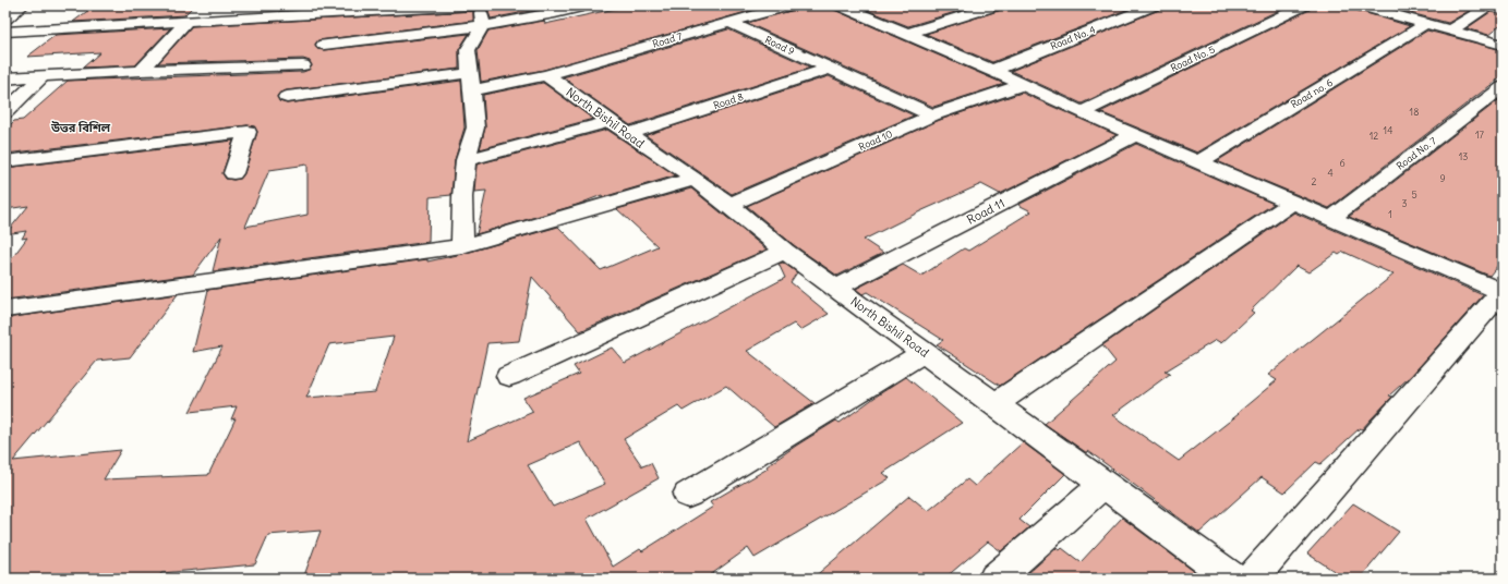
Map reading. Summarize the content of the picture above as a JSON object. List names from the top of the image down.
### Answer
{
  "streets": {
    "street": [
      "Road No. 4",
      "Road 7",
      "Road 9",
      "Road No. 5",
      "Road no. 6",
      "Road 8",
      "North Bishil Road",
      "Road 10",
      "Road No. 7",
      "Road 11"
    ]
  },
  "crossings": [
    ["Road 7", "Road 9"],
    ["Road 7", "North Bishil Road"],
    ["Road 9", "Road 8"],
    ["Road 9", "Road 10"],
    ["Road 8", "North Bishil Road"],
    ["North Bishil Road", "Road 10"],
    ["North Bishil Road", "Road 11"]
  ],
  "districts": ["উত্তর বিশিল"],
  "house_numbers": [
    "18",
    "14",
    "17",
    "12",
    "13",
    "6",
    "4",
    "9",
    "2",
    "5",
    "3",
    "1"
  ]
}
